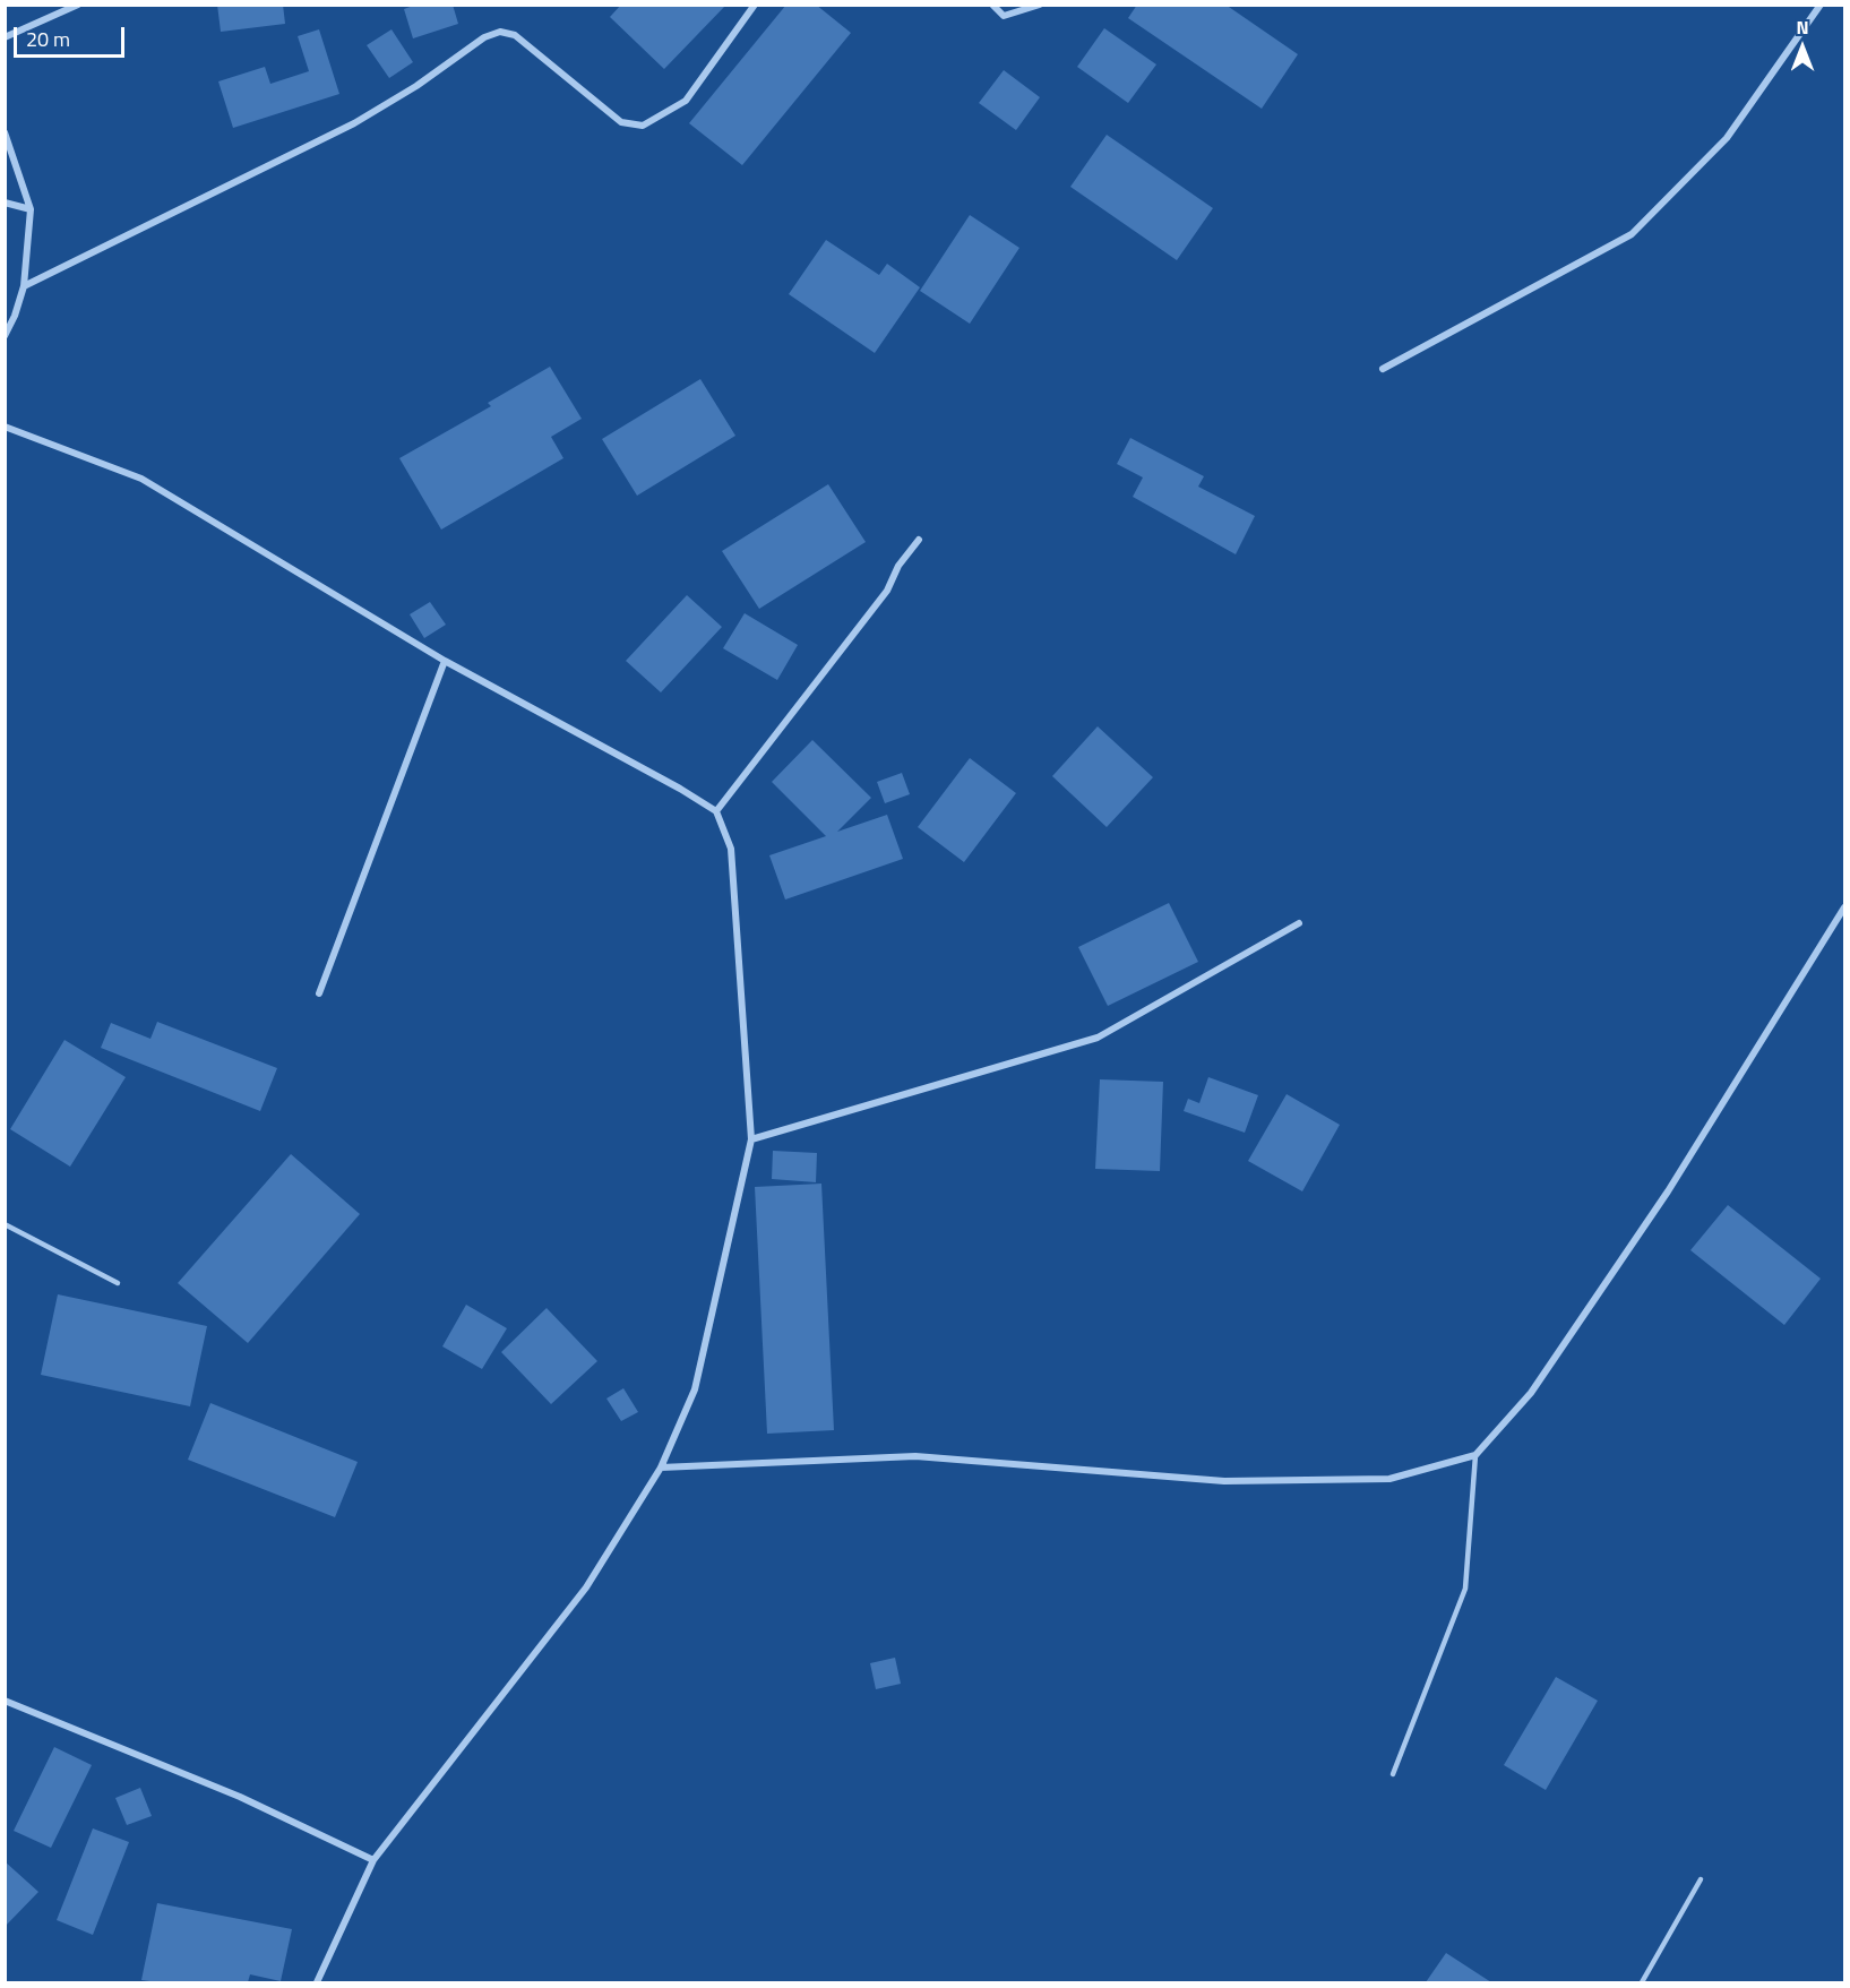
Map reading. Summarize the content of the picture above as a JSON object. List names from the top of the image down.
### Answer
{
  "scale_bar": "20 m",
  "north": "top"
}
